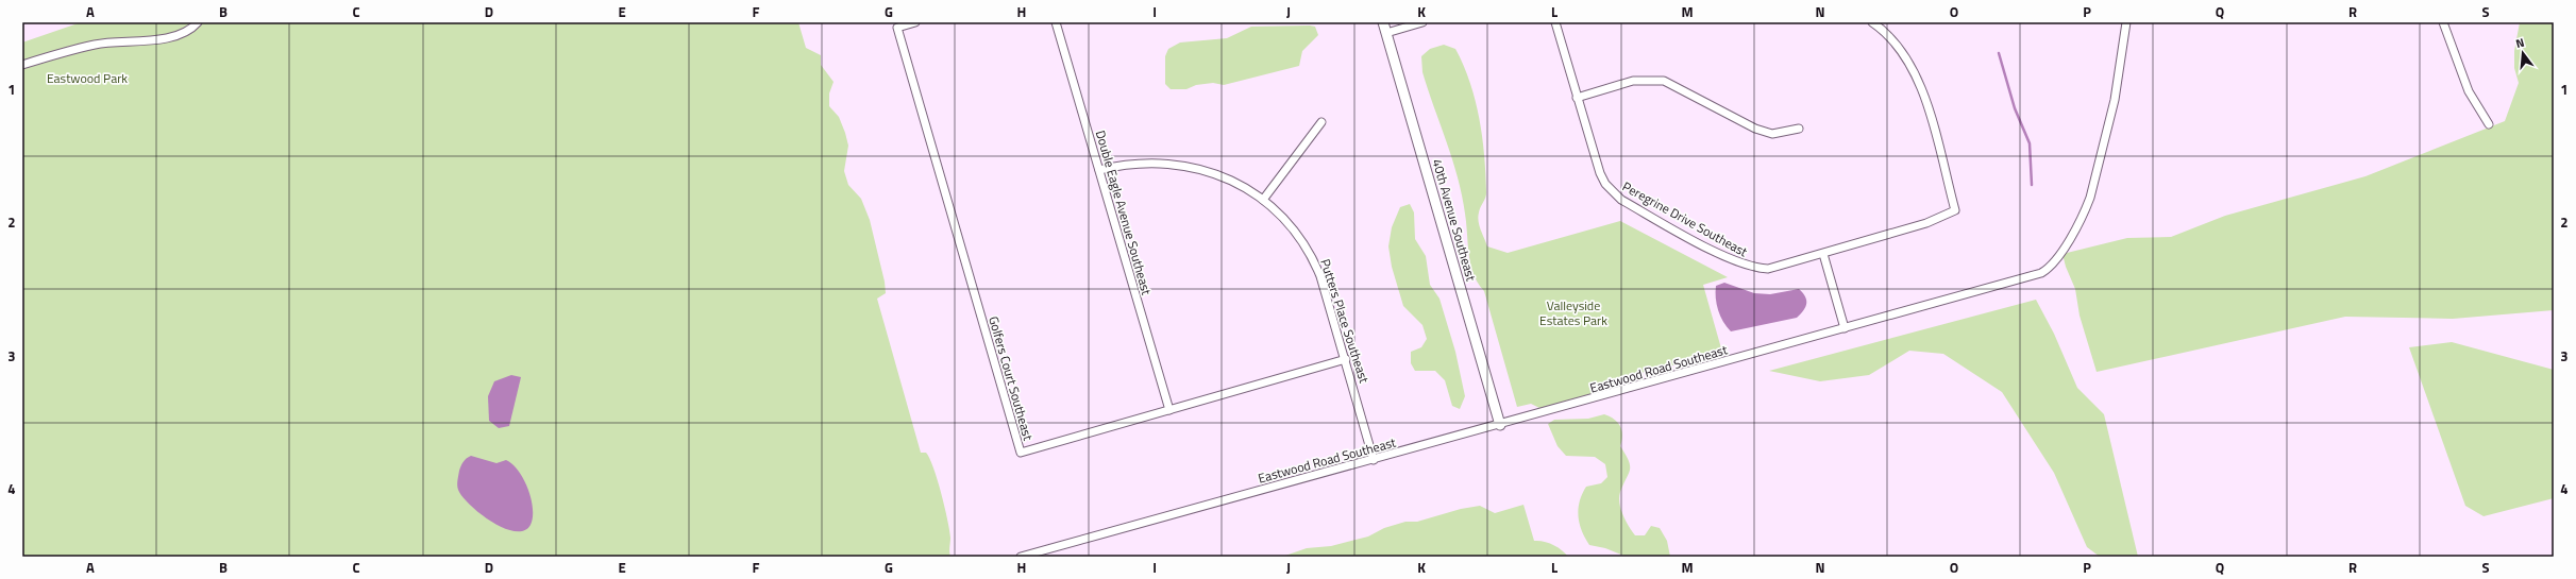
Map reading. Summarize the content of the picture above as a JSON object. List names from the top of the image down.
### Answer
{
  "streets": {
    "street": [
      "Double Eagle Avenue Southeast",
      "Peregrine Drive Southeast",
      "40th Avenue Southeast",
      "Putters Place Southeast",
      "Eastwood Road Southeast",
      "Golfers Court Southeast"
    ]
  },
  "crossings": [
    ["Double Eagle Avenue Southeast", "Putters Place Southeast"],
    ["Double Eagle Avenue Southeast", "Golfers Court Southeast"],
    ["40th Avenue Southeast", "Eastwood Road Southeast"],
    ["Putters Place Southeast", "Eastwood Road Southeast"],
    ["Putters Place Southeast", "Golfers Court Southeast"]
  ],
  "parks": ["Eastwood Park", "Valleyside Estates Park"],
  "north": "top",
  "grid": {
    "columns": [
      "A",
      "B",
      "C",
      "D",
      "E",
      "F",
      "G",
      "H",
      "I",
      "J",
      "K",
      "L",
      "M",
      "N",
      "O",
      "P",
      "Q",
      "R",
      "S"
    ],
    "rows": [
      "1",
      "2",
      "3",
      "4"
    ]
  }
}
